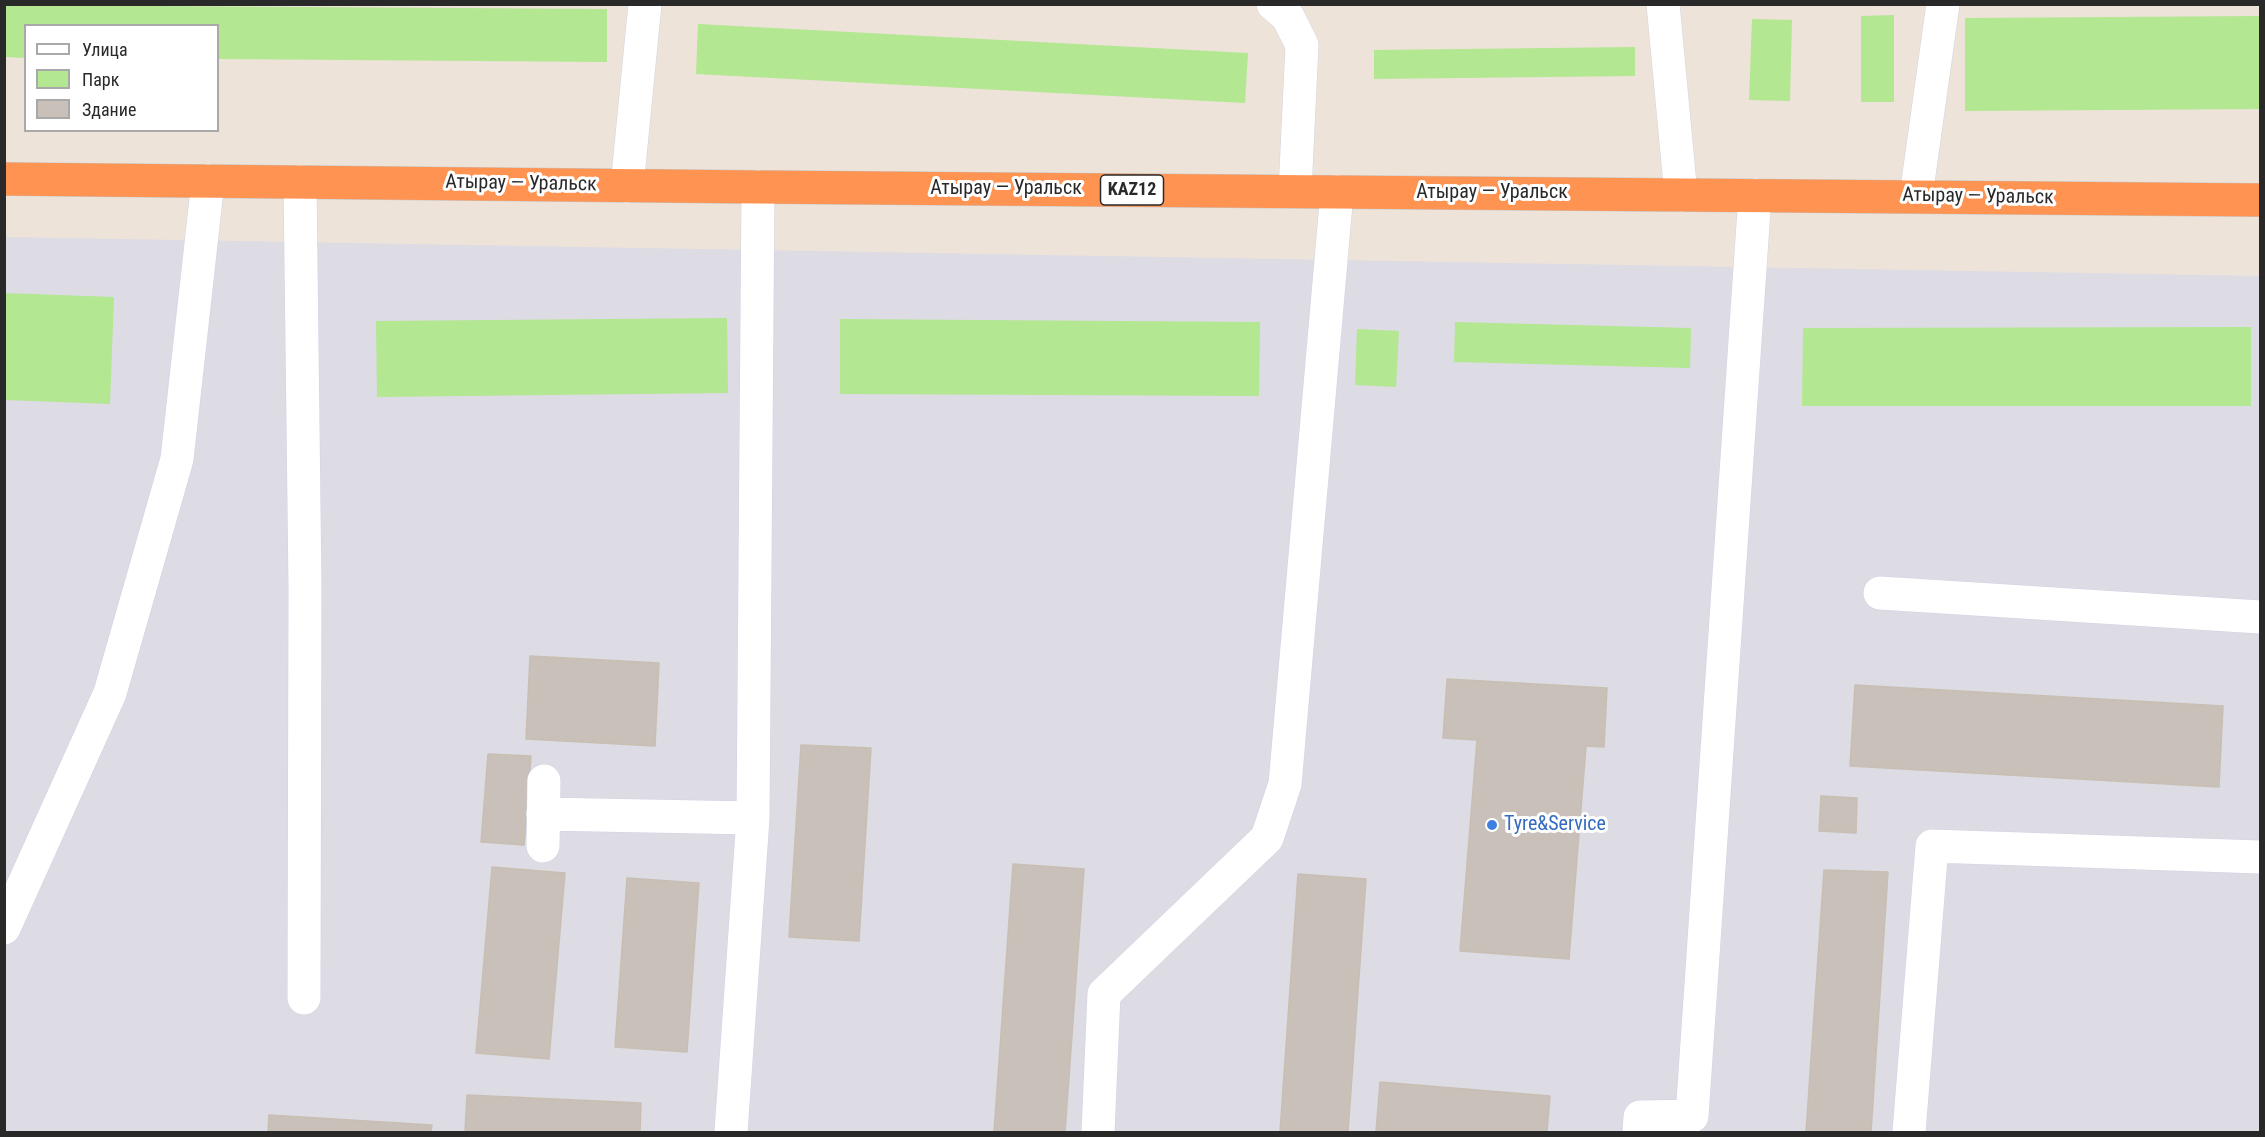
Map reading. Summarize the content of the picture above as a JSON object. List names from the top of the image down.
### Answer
{
  "streets": {
    "highway": ["Атырау — Уральск", "KAZ12"]
  },
  "places": ["Tyre&Service"],
  "legend": ["Улица", "Парк", "Здание"]
}
